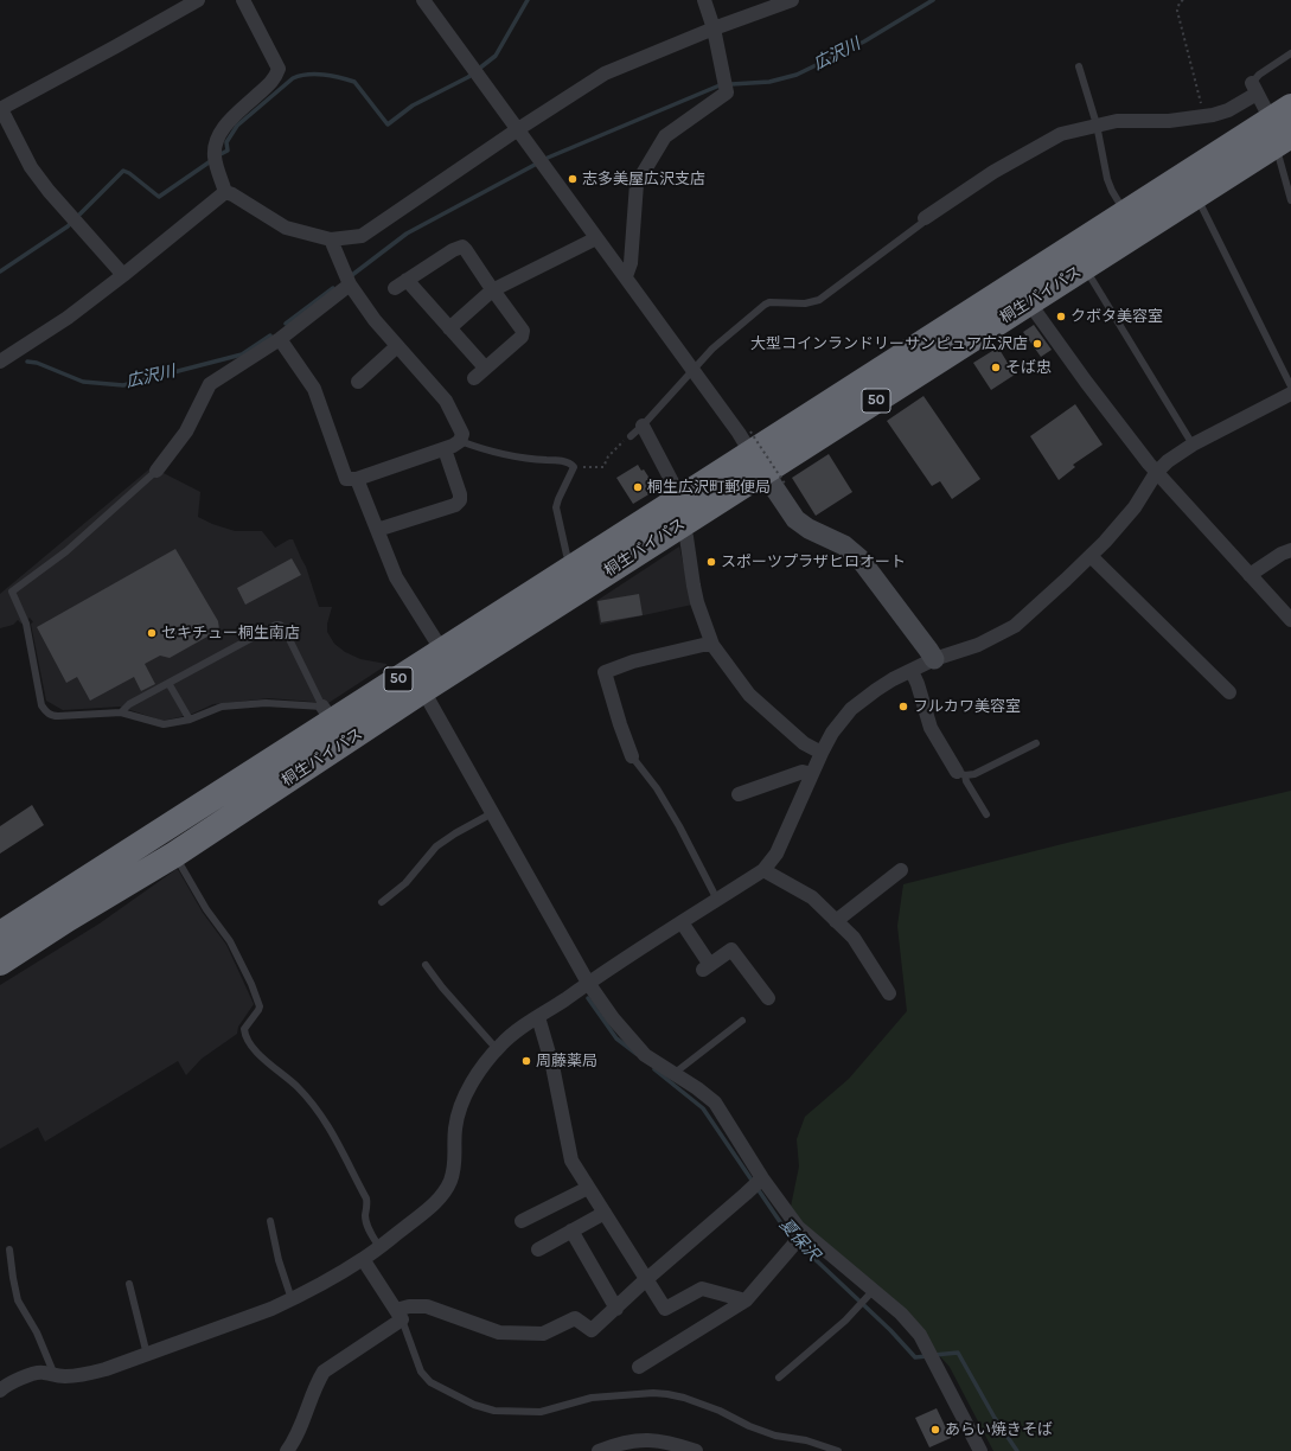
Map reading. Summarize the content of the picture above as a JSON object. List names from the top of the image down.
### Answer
{
  "streets": {
    "highway": ["桐生バイパス", "50"]
  },
  "water": ["広沢川", "夏保沢"],
  "places": [
    "志多美屋広沢支店",
    "クボタ美容室",
    "大型コインランドリーサンピュア広沢店",
    "そば忠",
    "桐生広沢町郵便局",
    "スポーツプラザヒロオート",
    "セキチュー桐生南店",
    "フルカワ美容室",
    "周藤薬局",
    "あらい焼きそば"
  ]
}
